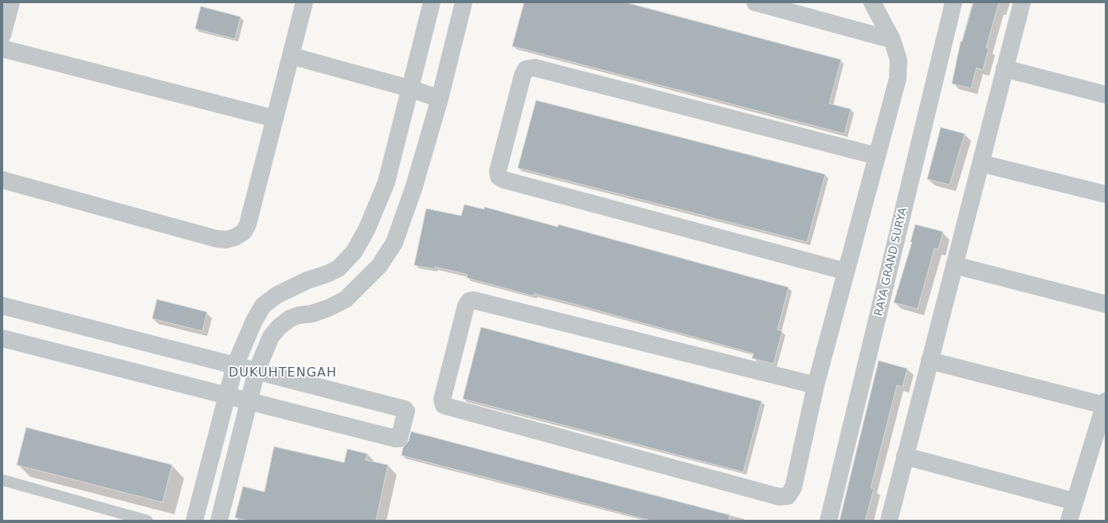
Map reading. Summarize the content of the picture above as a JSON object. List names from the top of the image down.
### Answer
{
  "streets": {
    "street": ["RAYA GRAND SURYA"]
  },
  "districts": ["DUKUHTENGAH"]
}
